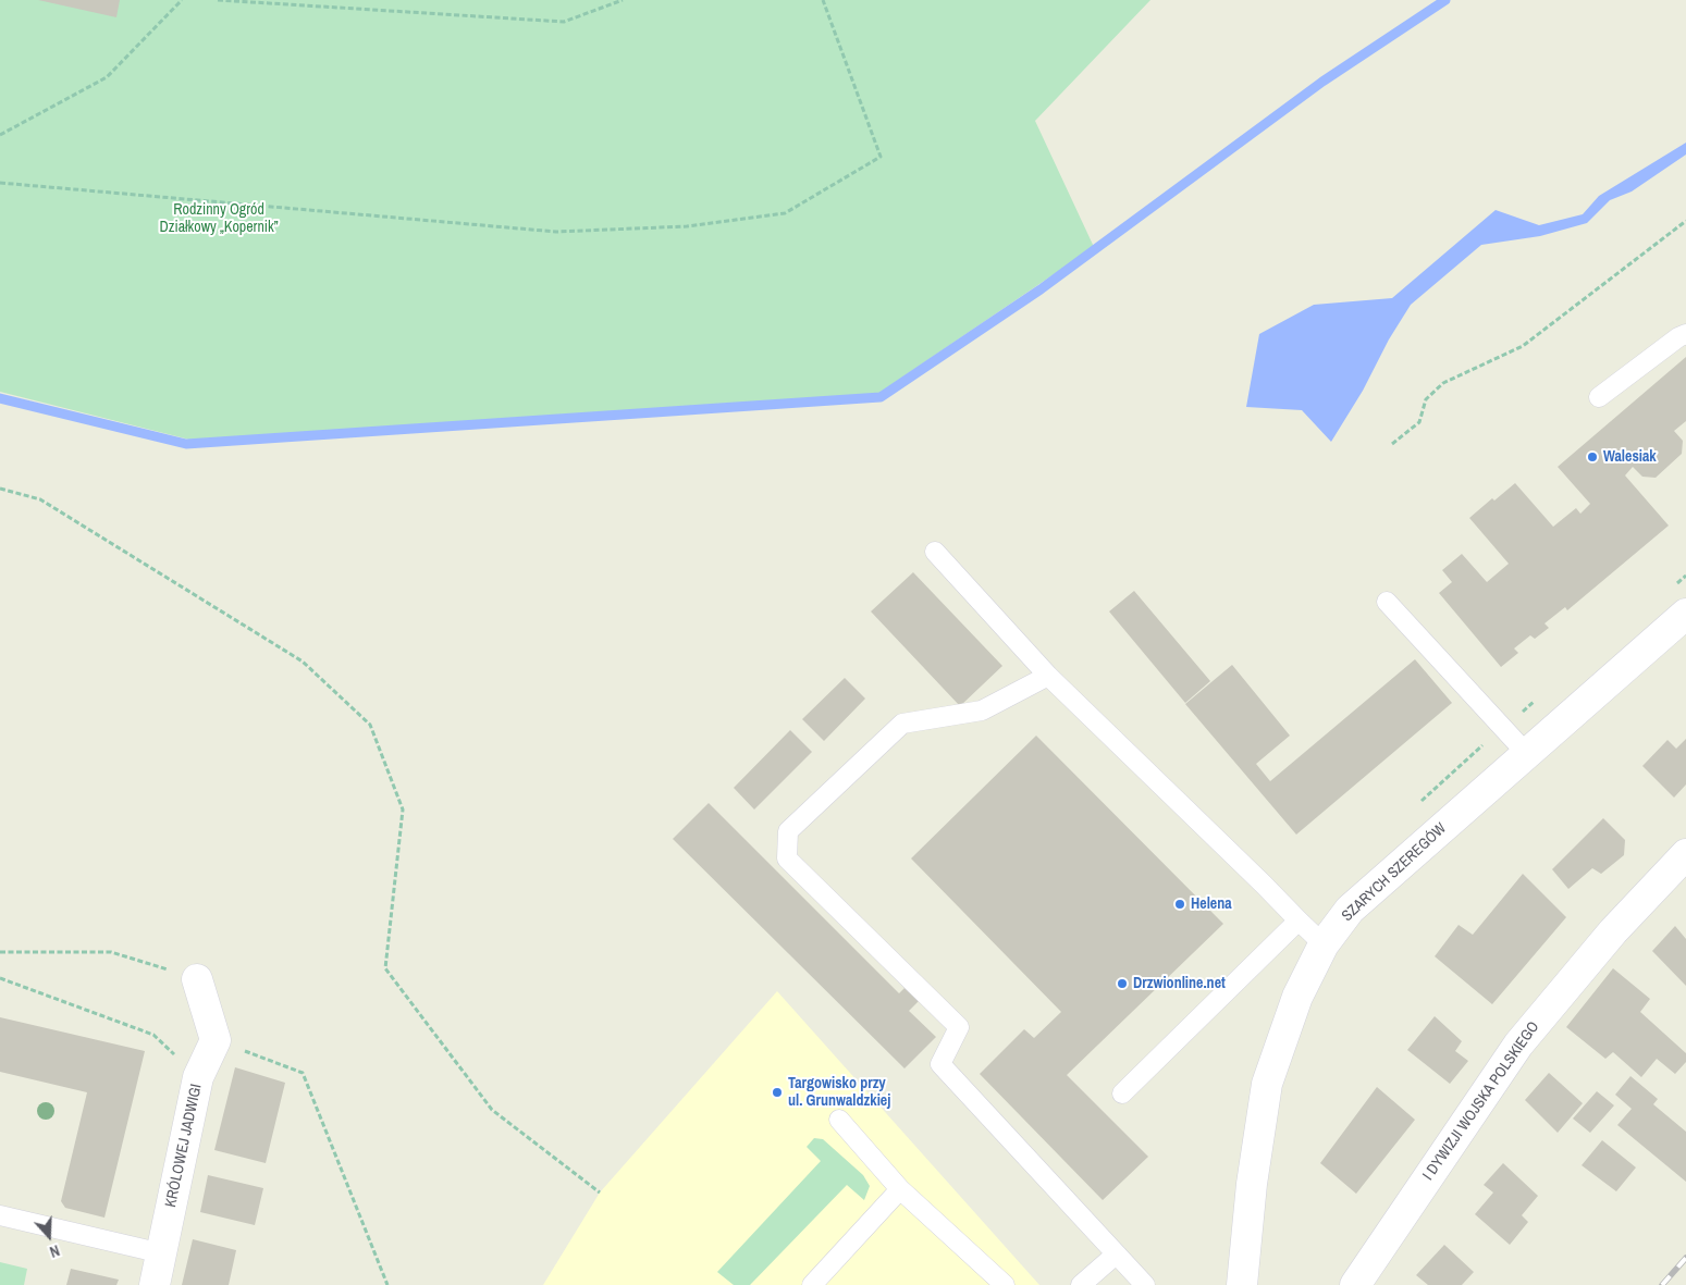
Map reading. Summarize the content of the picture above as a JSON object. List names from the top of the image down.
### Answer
{
  "streets": {
    "street": ["SZARYCH SZEREGÓW", "I DYWIZJI WOJSKA POLSKIEGO", "KRÓLOWEJ JADWIGI"]
  },
  "parks": ["Rodzinny Ogród Działkowy „Kopernik”"],
  "places": [
    "Walesiak",
    "Helena",
    "Drzwionline.net",
    "Targowisko przy ul. Grunwaldzkiej"
  ],
  "north": "bottom"
}
